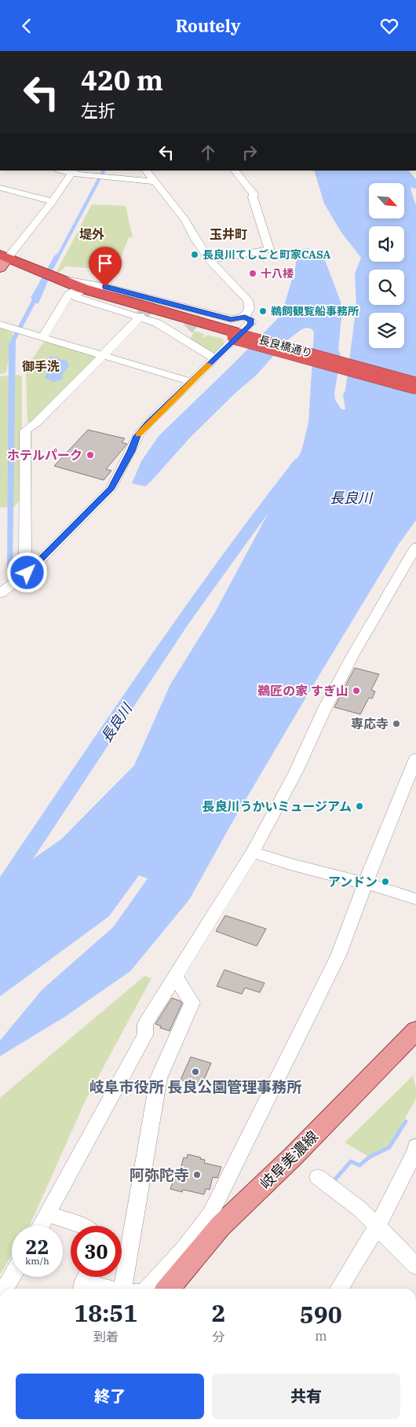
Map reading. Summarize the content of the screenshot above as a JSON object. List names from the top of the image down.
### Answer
{
  "streets": {
    "highway": ["長良橋通り"],
    "main road": ["岐阜美濃線"]
  },
  "districts": ["堤外", "玉井町", "御手洗"],
  "water": ["長良川"],
  "places": [
    "長良川てしごと町家CASA",
    "十八楼",
    "鵜飼観覧船事務所",
    "ホテルパーク",
    "鵜匠の家 すぎ山",
    "専応寺",
    "長良川うかいミュージアム",
    "アンドン",
    "岐阜市役所 長良公園管理事務所",
    "阿弥陀寺"
  ],
  "north": "bottom right",
  "page": {
    "header": "Routely",
    "turn": ["420 m", "左折"],
    "speed": "22 km/h",
    "limit": "30",
    "eta": [
      "18:51",
      "到着",
      "2",
      "分",
      "590",
      "m"
    ],
    "buttons": ["終了", "共有"]
  }
}
